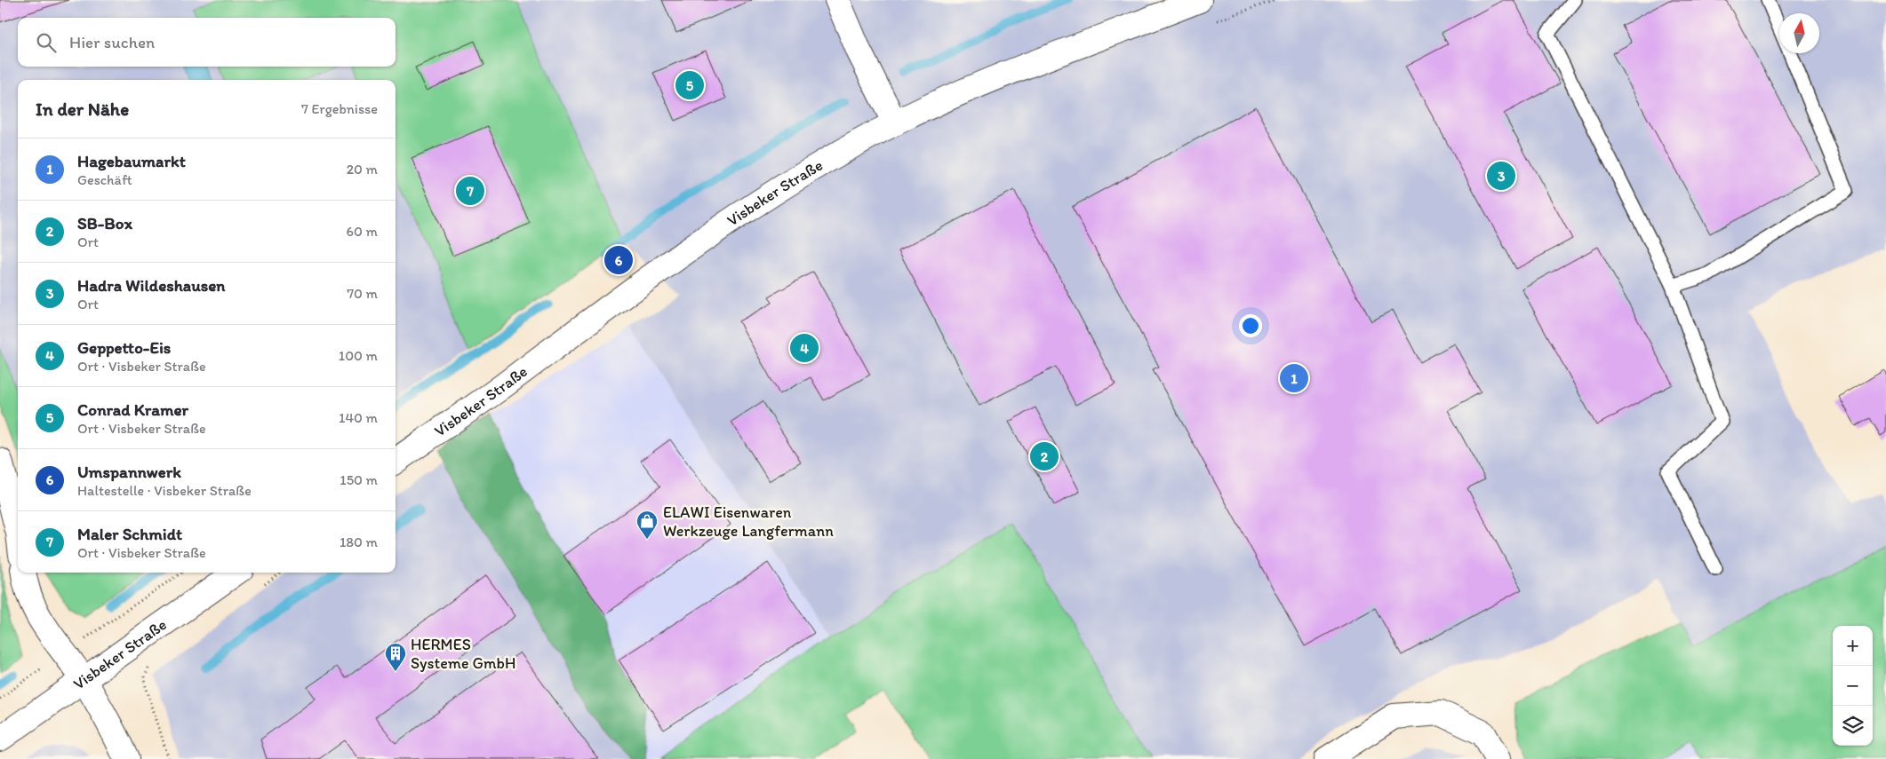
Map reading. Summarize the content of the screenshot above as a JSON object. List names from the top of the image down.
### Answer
{
  "streets": {
    "main road": ["Visbeker Straße"]
  },
  "places": {
    "shop": ["ELAWI Eisenwaren Werkzeuge Langfermann"],
    "building": ["HERMES Systeme GmbH"]
  },
  "north": "top",
  "page": {
    "search": "Hier suchen",
    "pins": [
      "5",
      "3",
      "7",
      "6",
      "4",
      "1",
      "2"
    ],
    "heading": ["In der Nähe", "7 Ergebnisse"],
    "list": [
      {
        "mark": "1",
        "name": "Hagebaumarkt",
        "note": "Geschäft",
        "value": "20 m"
      },
      {
        "mark": "2",
        "name": "SB-Box",
        "note": "Ort",
        "value": "60 m"
      },
      {
        "mark": "3",
        "name": "Hadra Wildeshausen",
        "note": "Ort",
        "value": "70 m"
      },
      {
        "mark": "4",
        "name": "Geppetto-Eis",
        "note": "Ort · Visbeker Straße",
        "value": "100 m"
      },
      {
        "mark": "5",
        "name": "Conrad Kramer",
        "note": "Ort · Visbeker Straße",
        "value": "140 m"
      },
      {
        "mark": "6",
        "name": "Umspannwerk",
        "note": "Haltestelle · Visbeker Straße",
        "value": "150 m"
      },
      {
        "mark": "7",
        "name": "Maler Schmidt",
        "note": "Ort · Visbeker Straße",
        "value": "180 m"
      }
    ],
    "map_buttons": ["+", "−"]
  }
}
